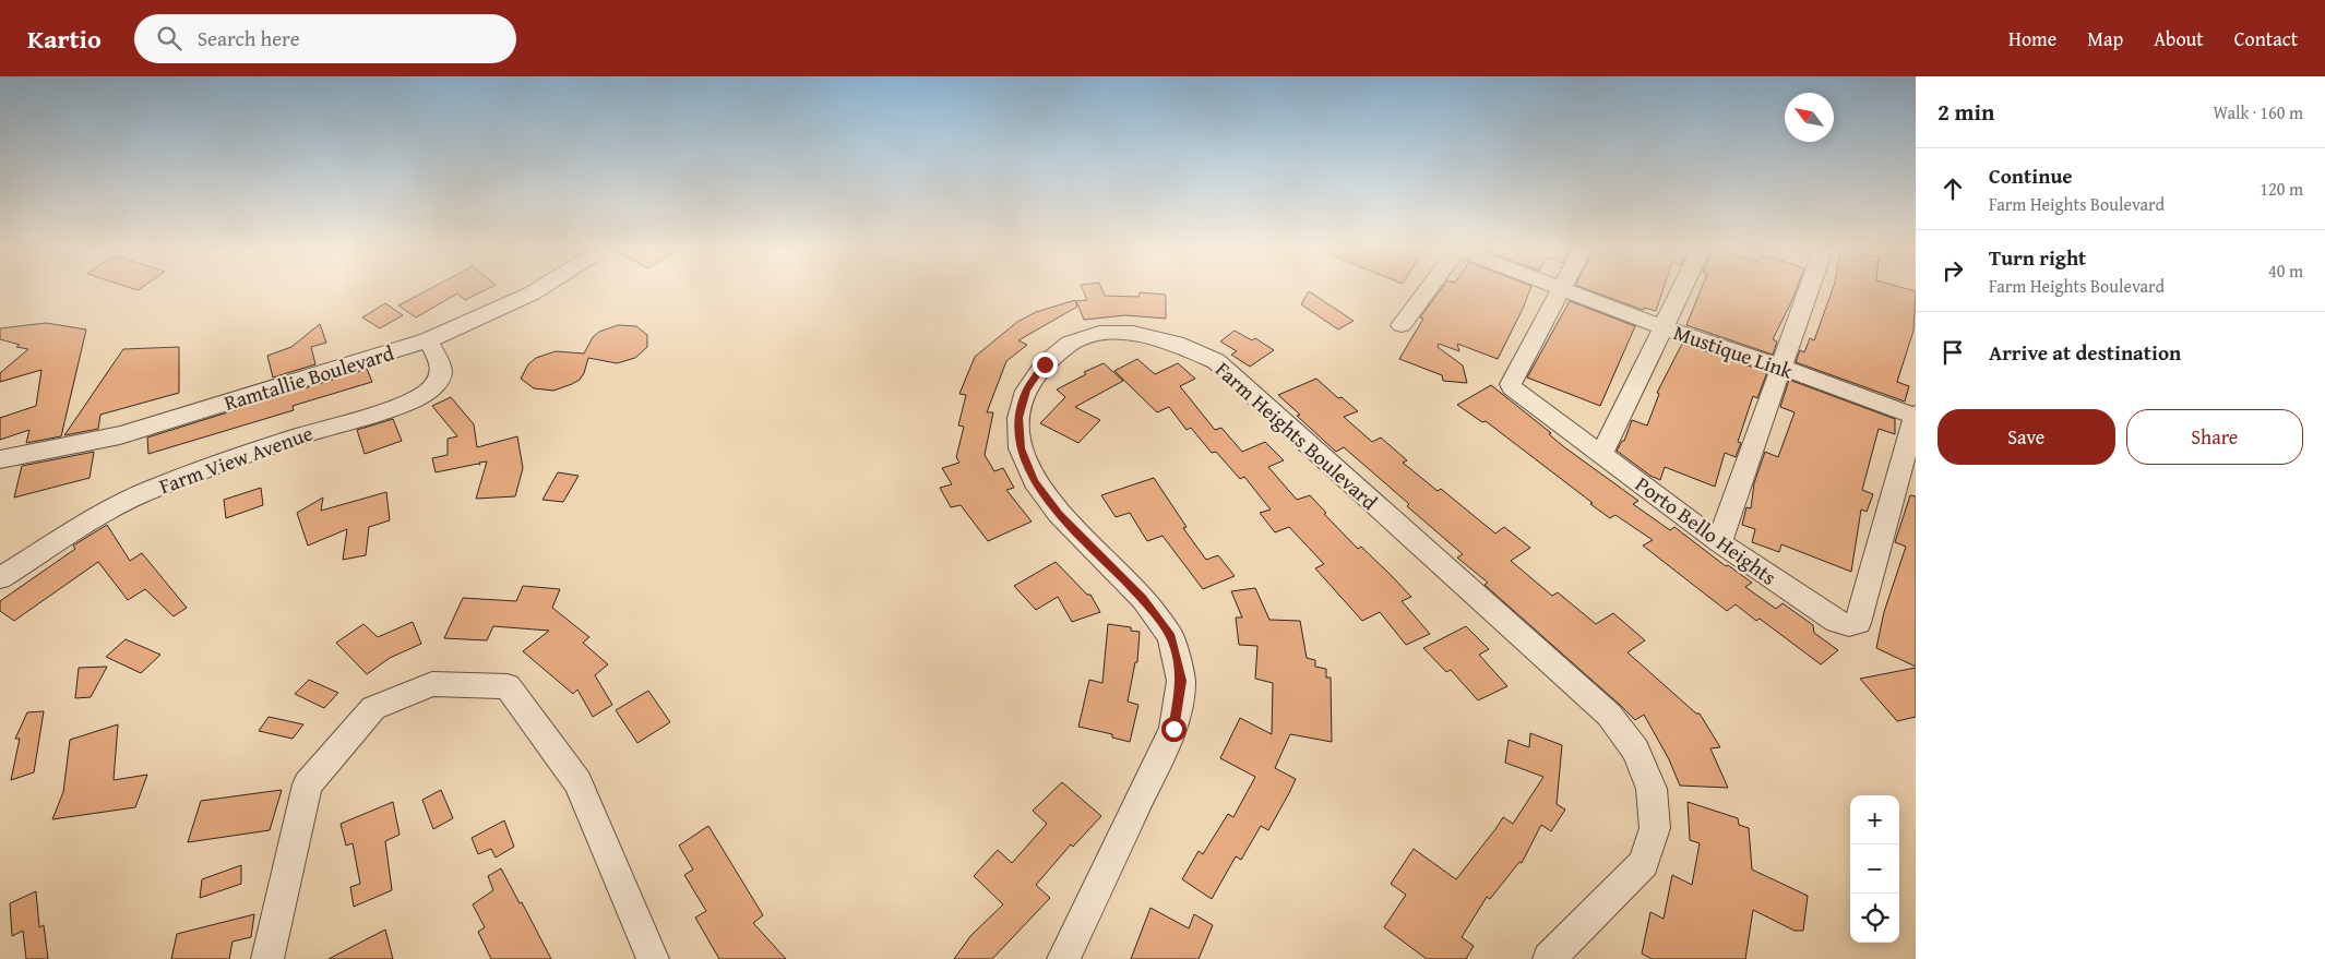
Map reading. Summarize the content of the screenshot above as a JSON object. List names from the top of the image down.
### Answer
{
  "streets": {
    "street": [
      "Mustique Link",
      "Ramtallie Boulevard",
      "Farm Heights Boulevard",
      "Farm View Avenue",
      "Porto Bello Heights"
    ]
  },
  "crossings": [
    ["Mustique Link", "Porto Bello Heights"],
    ["Ramtallie Boulevard", "Farm View Avenue"]
  ],
  "north": "top left",
  "page": {
    "header": "Kartio",
    "search": "Search here",
    "nav": [
      "Home",
      "Map",
      "About",
      "Contact"
    ],
    "heading": ["2 min", "Walk · 160 m"],
    "list": [
      ["Continue", "Farm Heights Boulevard", "120 m"],
      ["Turn right", "Farm Heights Boulevard", "40 m"],
      "Arrive at destination"
    ],
    "buttons": ["Save", "Share"],
    "map_buttons": ["+", "−"]
  }
}
